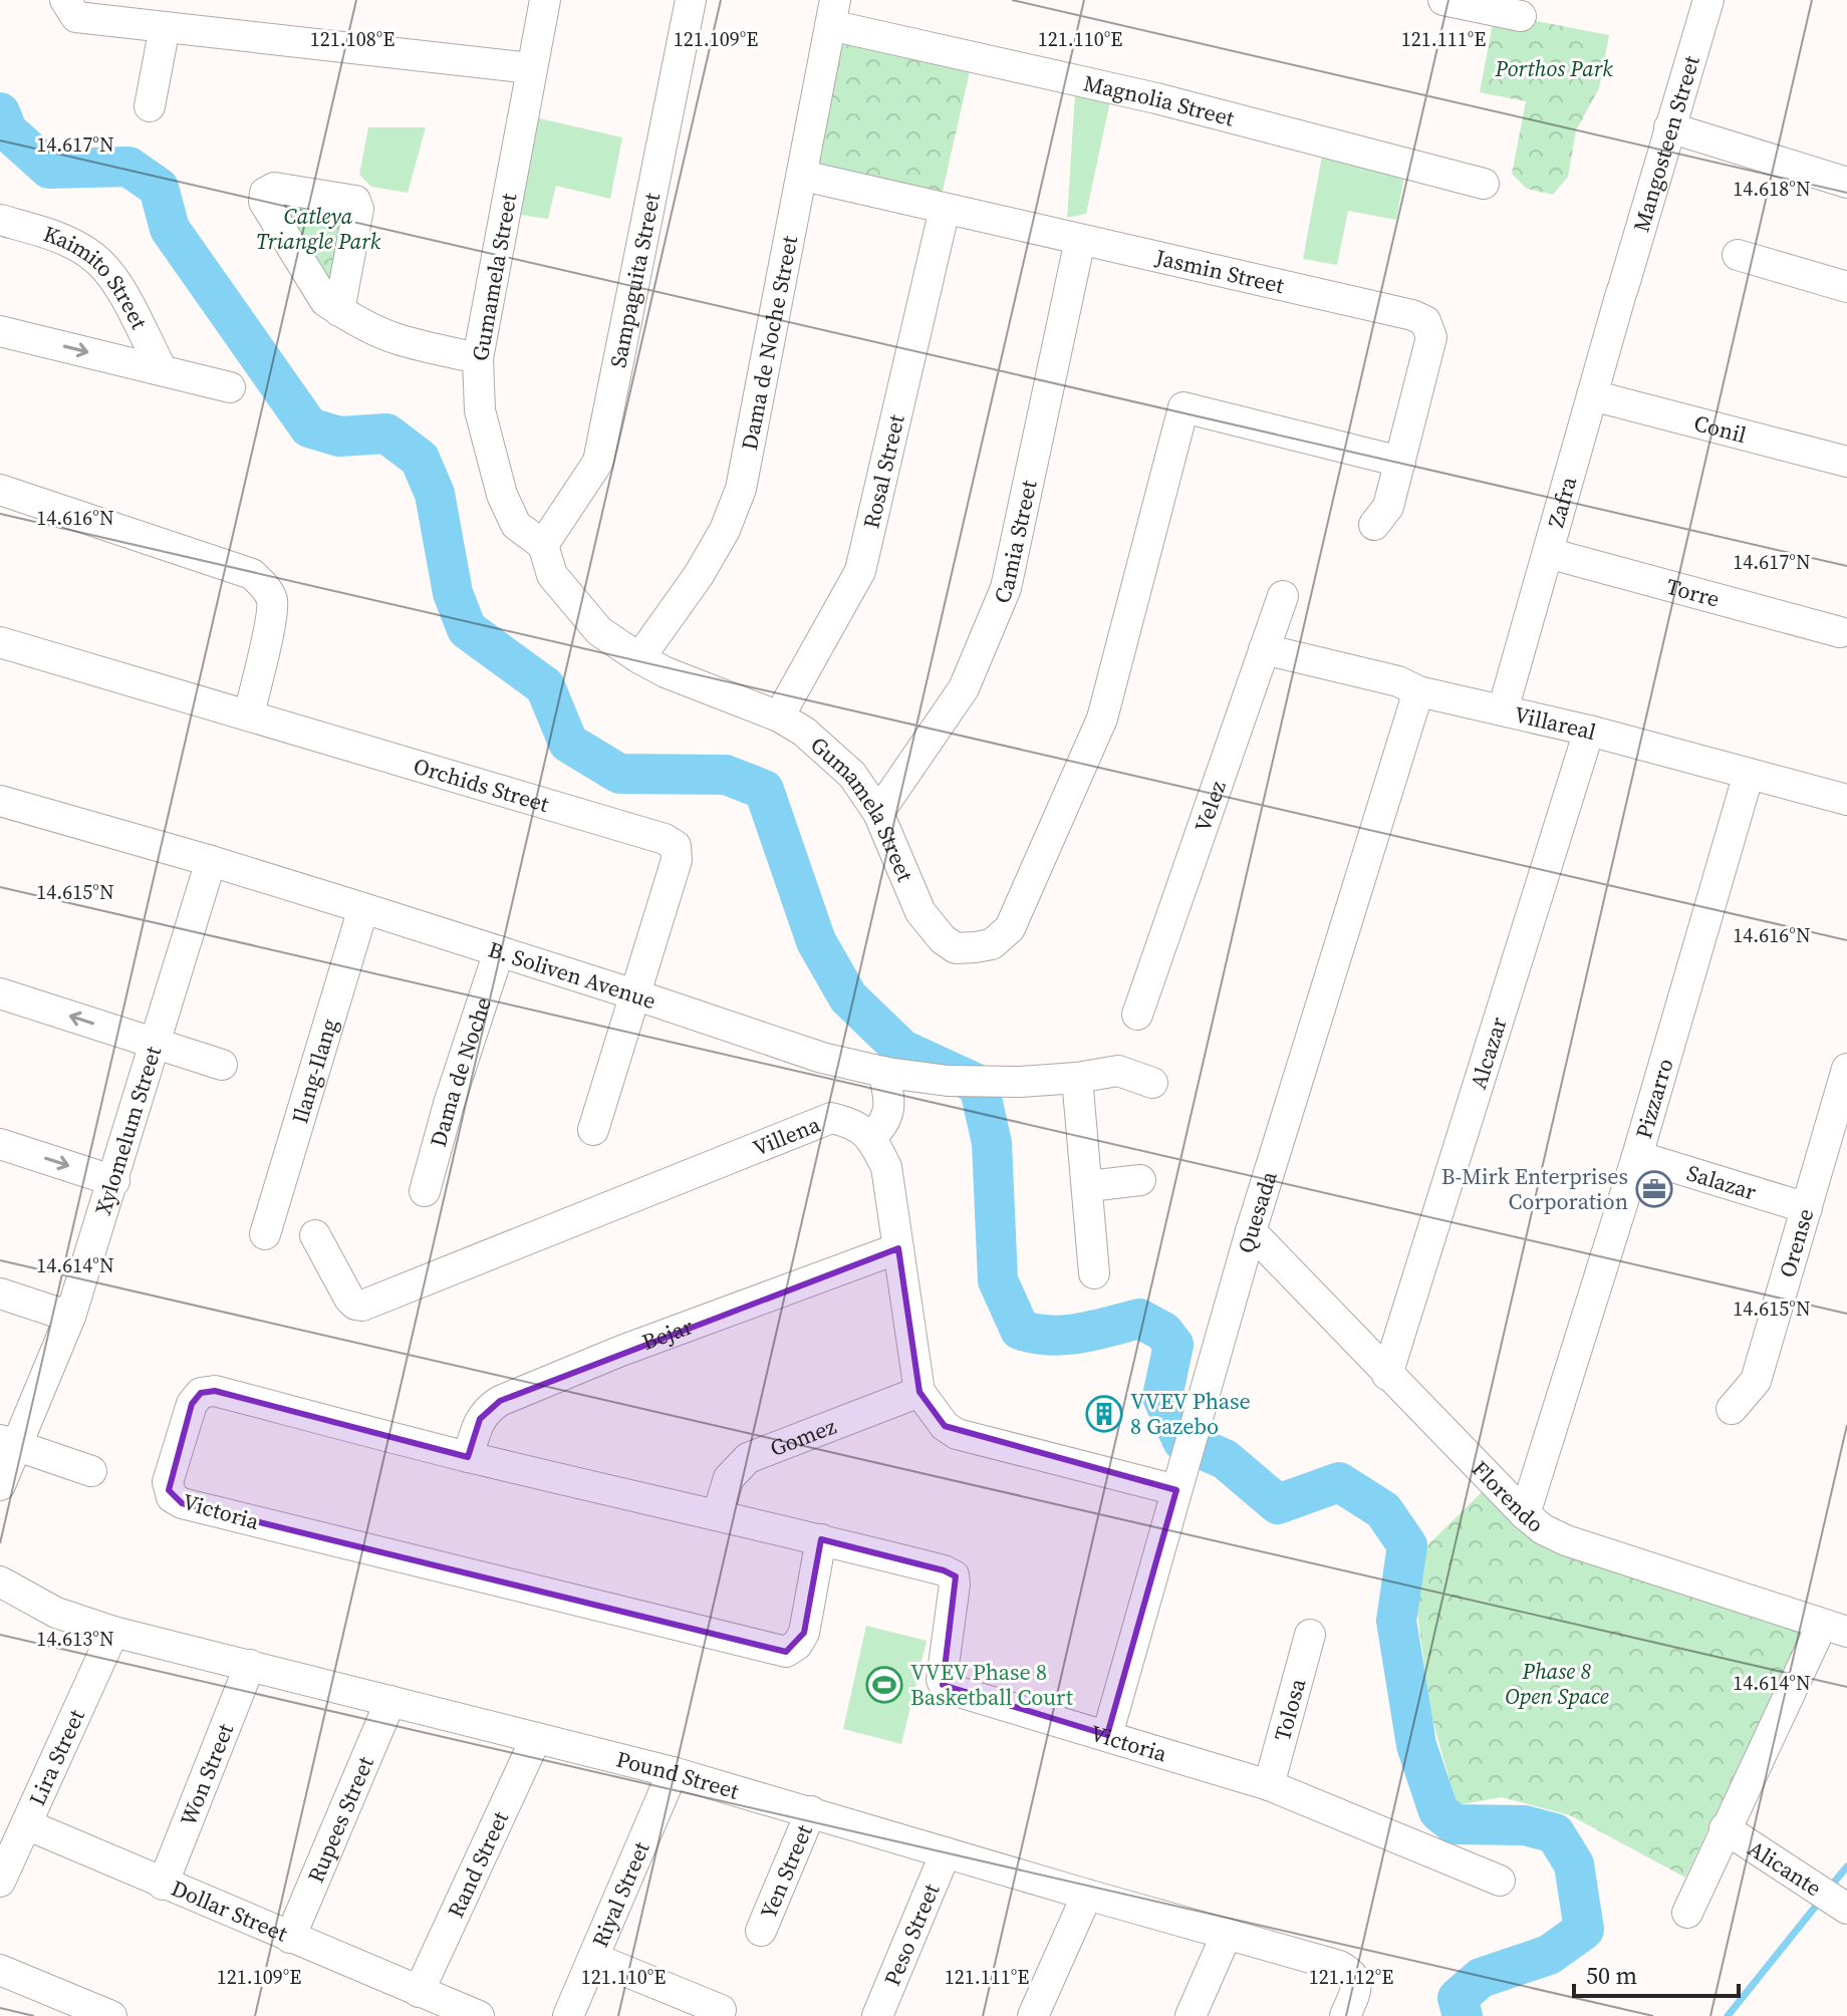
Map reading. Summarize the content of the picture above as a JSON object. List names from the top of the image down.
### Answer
{
  "streets": {
    "street": [
      "Magnolia Street",
      "Mangosteen Street",
      "Jasmin Street",
      "Gumamela Street",
      "Sampaguita Street",
      "Kaimito Street",
      "Dama de Noche Street",
      "Conil",
      "Rosal Street",
      "Zafra",
      "Camia Street",
      "Torre",
      "Villareal",
      "Orchids Street",
      "Velez",
      "B. Soliven Avenue",
      "Alcazar",
      "Dama de Noche",
      "Ilang-Ilang",
      "Pizzarro",
      "Xylomelum Street",
      "Villena",
      "Salazar",
      "Quesada",
      "Orense",
      "Bejar",
      "Gomez",
      "Florendo",
      "Victoria",
      "Tolosa",
      "Lira Street",
      "Won Street",
      "Pound Street",
      "Rupees Street",
      "Rand Street",
      "Alicante",
      "Yen Street",
      "Riyal Street",
      "Dollar Street",
      "Peso Street"
    ]
  },
  "crossings": [
    ["Magnolia Street", "Dama de Noche Street"],
    ["Mangosteen Street", "Zafra"],
    ["Jasmin Street", "Gumamela Street"],
    ["Jasmin Street", "Dama de Noche Street"],
    ["Jasmin Street", "Rosal Street"],
    ["Jasmin Street", "Camia Street"],
    ["Gumamela Street", "Sampaguita Street"],
    ["Gumamela Street", "Dama de Noche Street"],
    ["Gumamela Street", "Rosal Street"],
    ["Gumamela Street", "Camia Street"],
    ["Conil", "Zafra"],
    ["Zafra", "Torre"],
    ["Zafra", "Villareal"],
    ["Villareal", "Velez"],
    ["Villareal", "Alcazar"],
    ["Villareal", "Pizzarro"],
    ["Villareal", "Quesada"],
    ["Orchids Street", "B. Soliven Avenue"],
    ["B. Soliven Avenue", "Dama de Noche"],
    ["B. Soliven Avenue", "Ilang-Ilang"],
    ["B. Soliven Avenue", "Xylomelum Street"],
    ["Alcazar", "Florendo"],
    ["Pizzarro", "Salazar"],
    ["Pizzarro", "Florendo"],
    ["Salazar", "Orense"],
    ["Quesada", "Florendo"],
    ["Quesada", "Victoria"],
    ["Bejar", "Victoria"],
    ["Gomez", "Victoria"],
    ["Victoria", "Tolosa"],
    ["Lira Street", "Pound Street"],
    ["Lira Street", "Dollar Street"],
    ["Won Street", "Pound Street"],
    ["Won Street", "Dollar Street"],
    ["Pound Street", "Rupees Street"],
    ["Pound Street", "Rand Street"],
    ["Pound Street", "Yen Street"],
    ["Pound Street", "Riyal Street"],
    ["Pound Street", "Peso Street"],
    ["Rupees Street", "Dollar Street"],
    ["Rand Street", "Dollar Street"]
  ],
  "parks": ["Porthos Park", "Catleya Triangle Park", "Phase 8 Open Space"],
  "places": {
    "office": ["B-Mirk Enterprises Corporation"],
    "building": ["VVEV Phase 8 Gazebo"],
    "sports": ["VVEV Phase 8 Basketball Court"]
  },
  "scale_bar": "50 m",
  "coordinates": [
    "121.108°E",
    "121.109°E",
    "121.110°E",
    "121.111°E",
    "14.617°N",
    "14.618°N",
    "14.616°N",
    "14.615°N",
    "14.614°N",
    "14.613°N",
    "121.112°E"
  ]
}
